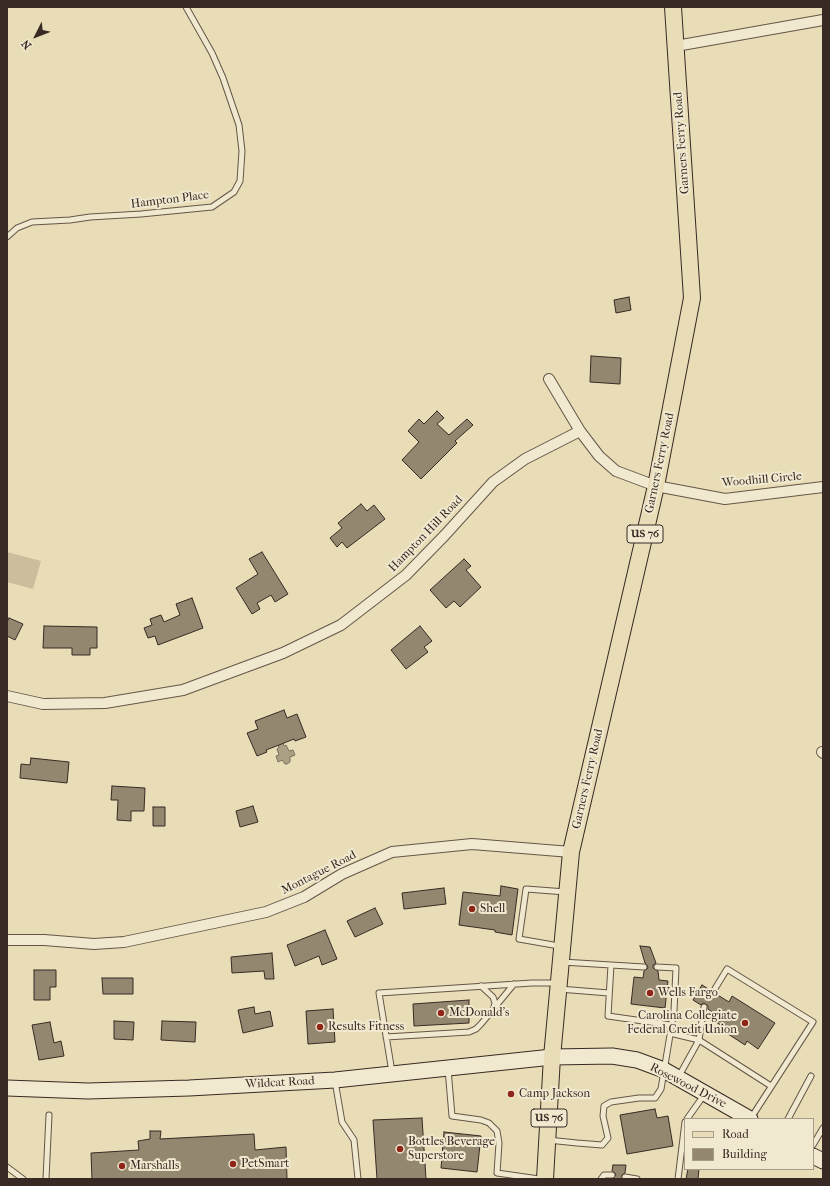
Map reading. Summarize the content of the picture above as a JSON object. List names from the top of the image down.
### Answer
{
  "streets": {
    "main road": [
      "Garners Ferry Road",
      "US 76",
      "Wildcat Road",
      "Rosewood Drive"
    ],
    "street": ["Woodhill Circle", "Hampton Hill Road", "Montague Road"],
    "lane": ["Hampton Place"]
  },
  "crossings": [
    ["Garners Ferry Road", "Woodhill Circle"],
    ["Garners Ferry Road", "US 76"],
    ["Garners Ferry Road", "Montague Road"],
    ["Garners Ferry Road", "Wildcat Road"],
    ["Garners Ferry Road", "Rosewood Drive"],
    ["US 76", "Wildcat Road"],
    ["US 76", "Rosewood Drive"],
    ["Wildcat Road", "Rosewood Drive"]
  ],
  "places": [
    "Shell",
    "Wells Fargo",
    "McDonald's",
    "Carolina Collegiate Federal Credit Union",
    "Results Fitness",
    "Camp Jackson",
    "Bottles Beverage Superstore",
    "PetSmart",
    "Marshalls"
  ],
  "legend": ["Road", "Building"],
  "north": "bottom left"
}
